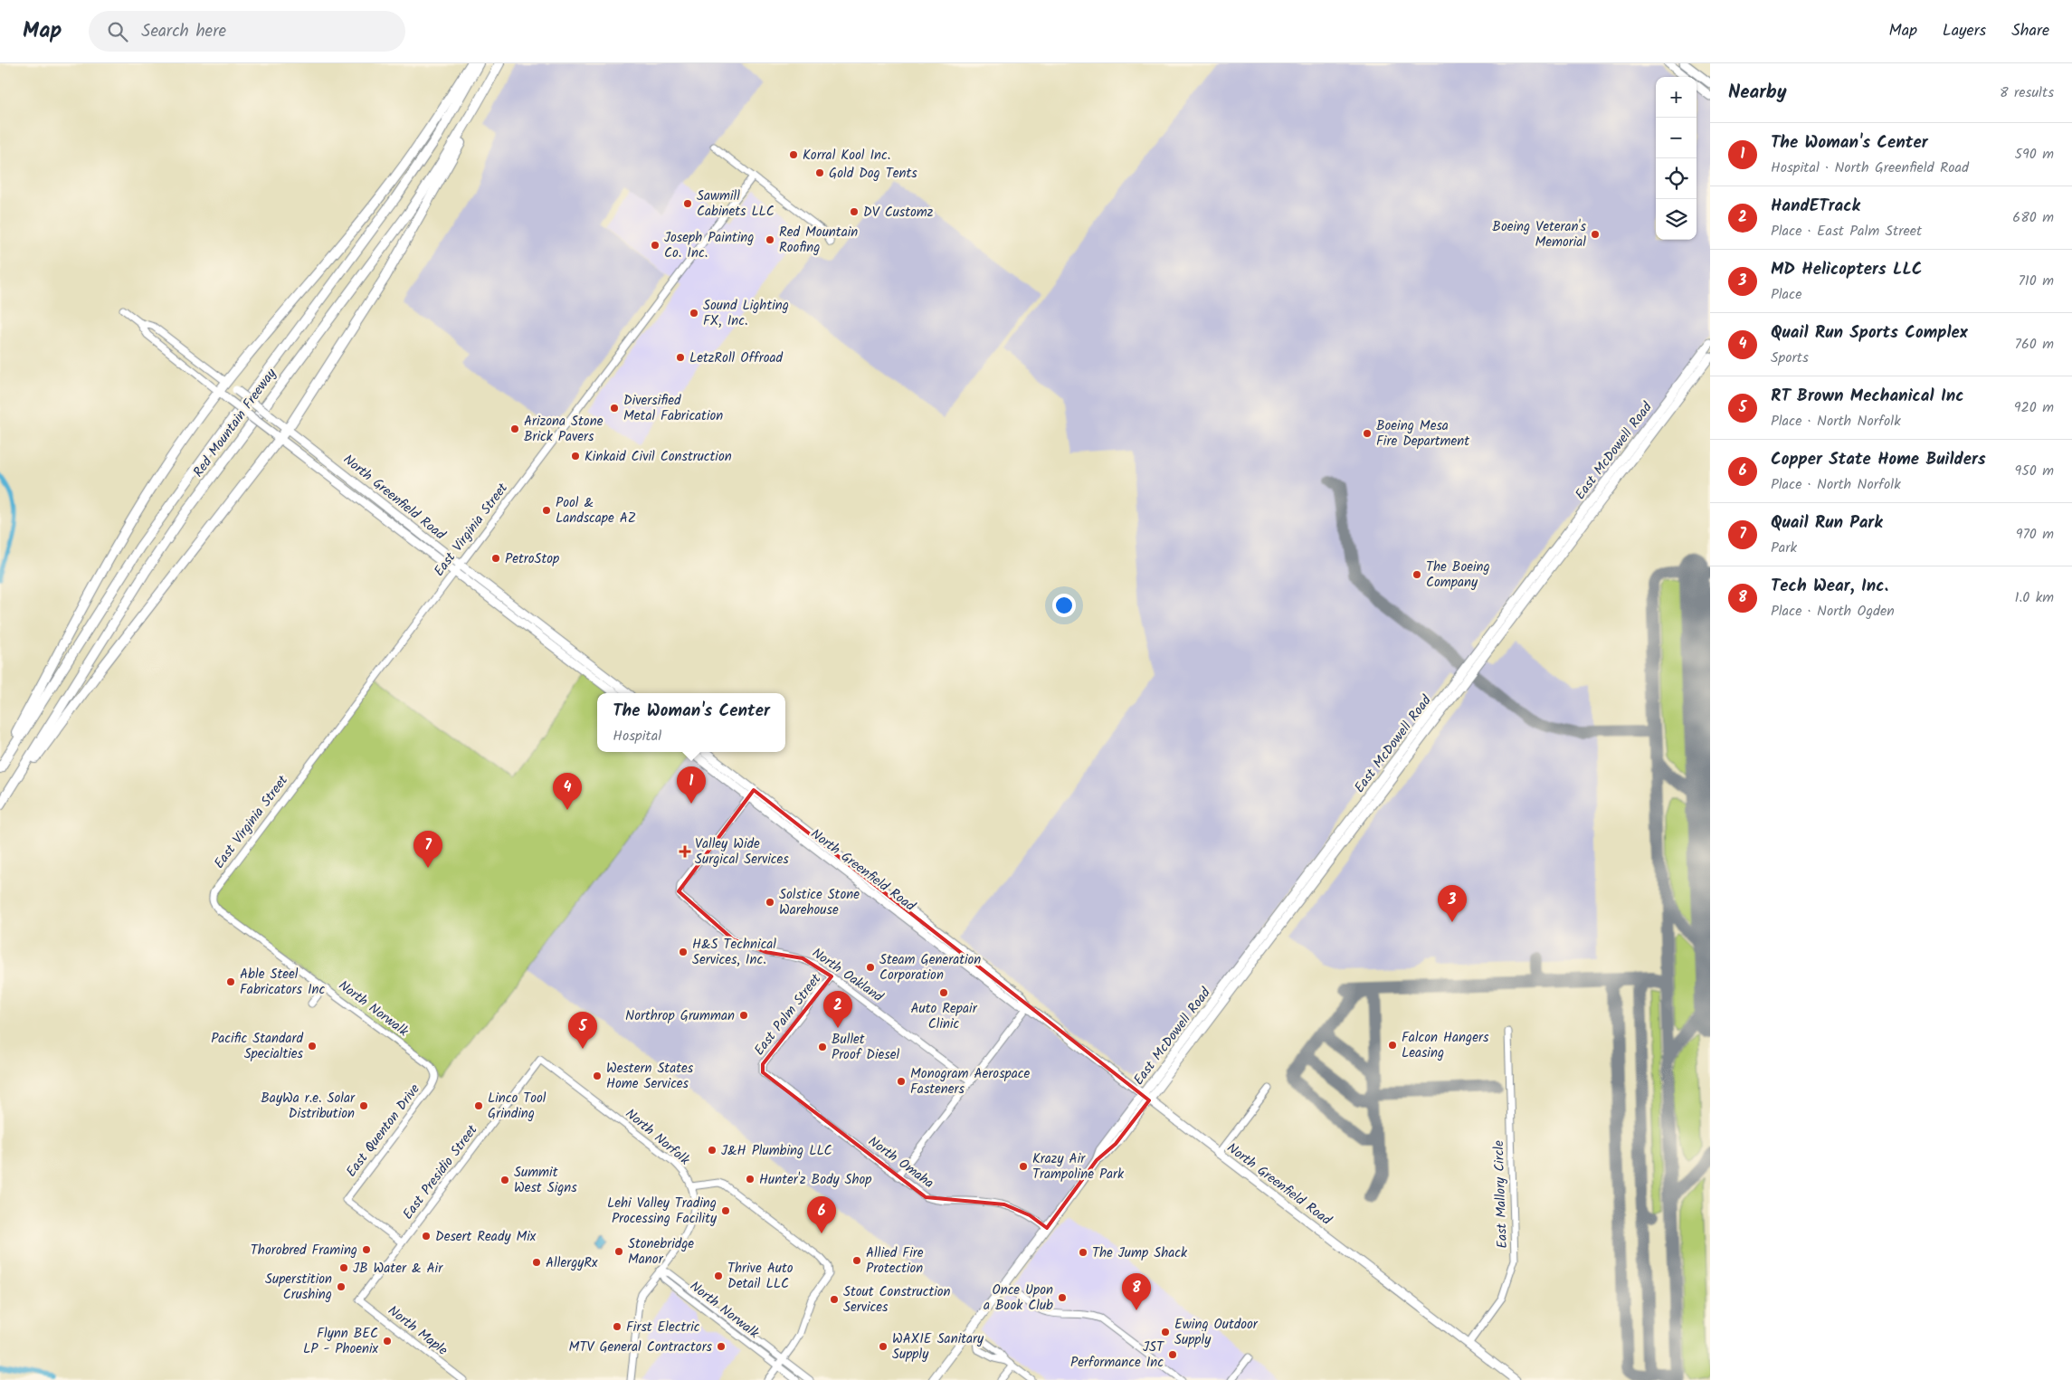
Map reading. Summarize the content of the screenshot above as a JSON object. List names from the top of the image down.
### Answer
{
  "streets": {
    "highway": ["Red Mountain Freeway"],
    "main road": ["East McDowell Road", "North Greenfield Road"],
    "street": [
      "East Virginia Street",
      "North Oakland",
      "North Norwalk",
      "East Palm Street",
      "East Quenton Drive",
      "North Norfolk",
      "North Omaha",
      "East Presidio Street",
      "East Mallory Circle",
      "North Maple"
    ]
  },
  "crossings": [
    ["East McDowell Road", "North Greenfield Road"],
    ["East McDowell Road", "North Omaha"],
    ["North Greenfield Road", "East Virginia Street"],
    ["North Greenfield Road", "North Oakland"],
    ["North Greenfield Road", "East Mallory Circle"],
    ["East Virginia Street", "North Norwalk"],
    ["North Oakland", "East Palm Street"],
    ["North Norwalk", "East Quenton Drive"],
    ["East Palm Street", "North Omaha"],
    ["East Quenton Drive", "East Presidio Street"],
    ["North Norfolk", "East Presidio Street"],
    ["East Presidio Street", "North Maple"]
  ],
  "places": {
    "other": [
      "Korral Kool Inc.",
      "Gold Dog Tents",
      "Sawmill Cabinets LLC",
      "DV Customz",
      "Boeing Veteran's Memorial",
      "Red Mountain Roofing",
      "Joseph Painting Co. Inc.",
      "Sound Lighting FX, Inc.",
      "LetzRoll Offroad",
      "Diversified Metal Fabrication",
      "Arizona Stone Brick Pavers",
      "Boeing Mesa Fire Department",
      "Kinkaid Civil Construction",
      "Pool & Landscape AZ",
      "PetroStop",
      "The Boeing Company",
      "Solstice Stone Warehouse",
      "H&S Technical Services, Inc.",
      "Steam Generation Corporation",
      "Able Steel Fabricators Inc",
      "Auto Repair Clinic",
      "Northrop Grumman",
      "Falcon Hangers Leasing",
      "Pacific Standard Specialties",
      "Bullet Proof Diesel",
      "Western States Home Services",
      "Monogram Aerospace Fasteners",
      "BayWa r.e. Solar Distribution",
      "Linco Tool Grinding",
      "J&H Plumbing LLC",
      "Krazy Air Trampoline Park",
      "Hunter'z Body Shop",
      "Summit West Signs",
      "Lehi Valley Trading Processing Facility",
      "Desert Ready Mix",
      "Thorobred Framing",
      "Stonebridge Manor",
      "The Jump Shack",
      "Allied Fire Protection",
      "AllergyRx",
      "JB Water & Air",
      "Thrive Auto Detail LLC",
      "Superstition Crushing",
      "Once Upon a Book Club",
      "Stout Construction Services",
      "First Electric",
      "Ewing Outdoor Supply",
      "Flynn BEC LP - Phoenix",
      "MTV General Contractors",
      "WAXIE Sanitary Supply",
      "JST Performance Inc"
    ],
    "health": ["Valley Wide Surgical Services"]
  },
  "page": {
    "header": "Map",
    "search": "Search here",
    "nav": ["Map", "Layers", "Share"],
    "heading": ["Nearby", "8 results"],
    "map_buttons": ["+", "−"],
    "list": [
      {
        "mark": "1",
        "name": "The Woman's Center",
        "note": "Hospital · North Greenfield Road",
        "value": "590 m"
      },
      {
        "mark": "2",
        "name": "HandETrack",
        "note": "Place · East Palm Street",
        "value": "680 m"
      },
      {
        "mark": "3",
        "name": "MD Helicopters LLC",
        "note": "Place",
        "value": "710 m"
      },
      {
        "mark": "4",
        "name": "Quail Run Sports Complex",
        "note": "Sports",
        "value": "760 m"
      },
      {
        "mark": "5",
        "name": "RT Brown Mechanical Inc",
        "note": "Place · North Norfolk",
        "value": "920 m"
      },
      {
        "mark": "6",
        "name": "Copper State Home Builders",
        "note": "Place · North Norfolk",
        "value": "950 m"
      },
      {
        "mark": "7",
        "name": "Quail Run Park",
        "note": "Park",
        "value": "970 m"
      },
      {
        "mark": "8",
        "name": "Tech Wear, Inc.",
        "note": "Place · North Ogden",
        "value": "1.0 km"
      }
    ],
    "popup": ["The Woman's Center", "Hospital"],
    "pins": [
      "1",
      "4",
      "7",
      "3",
      "2",
      "5",
      "6",
      "8"
    ]
  }
}
